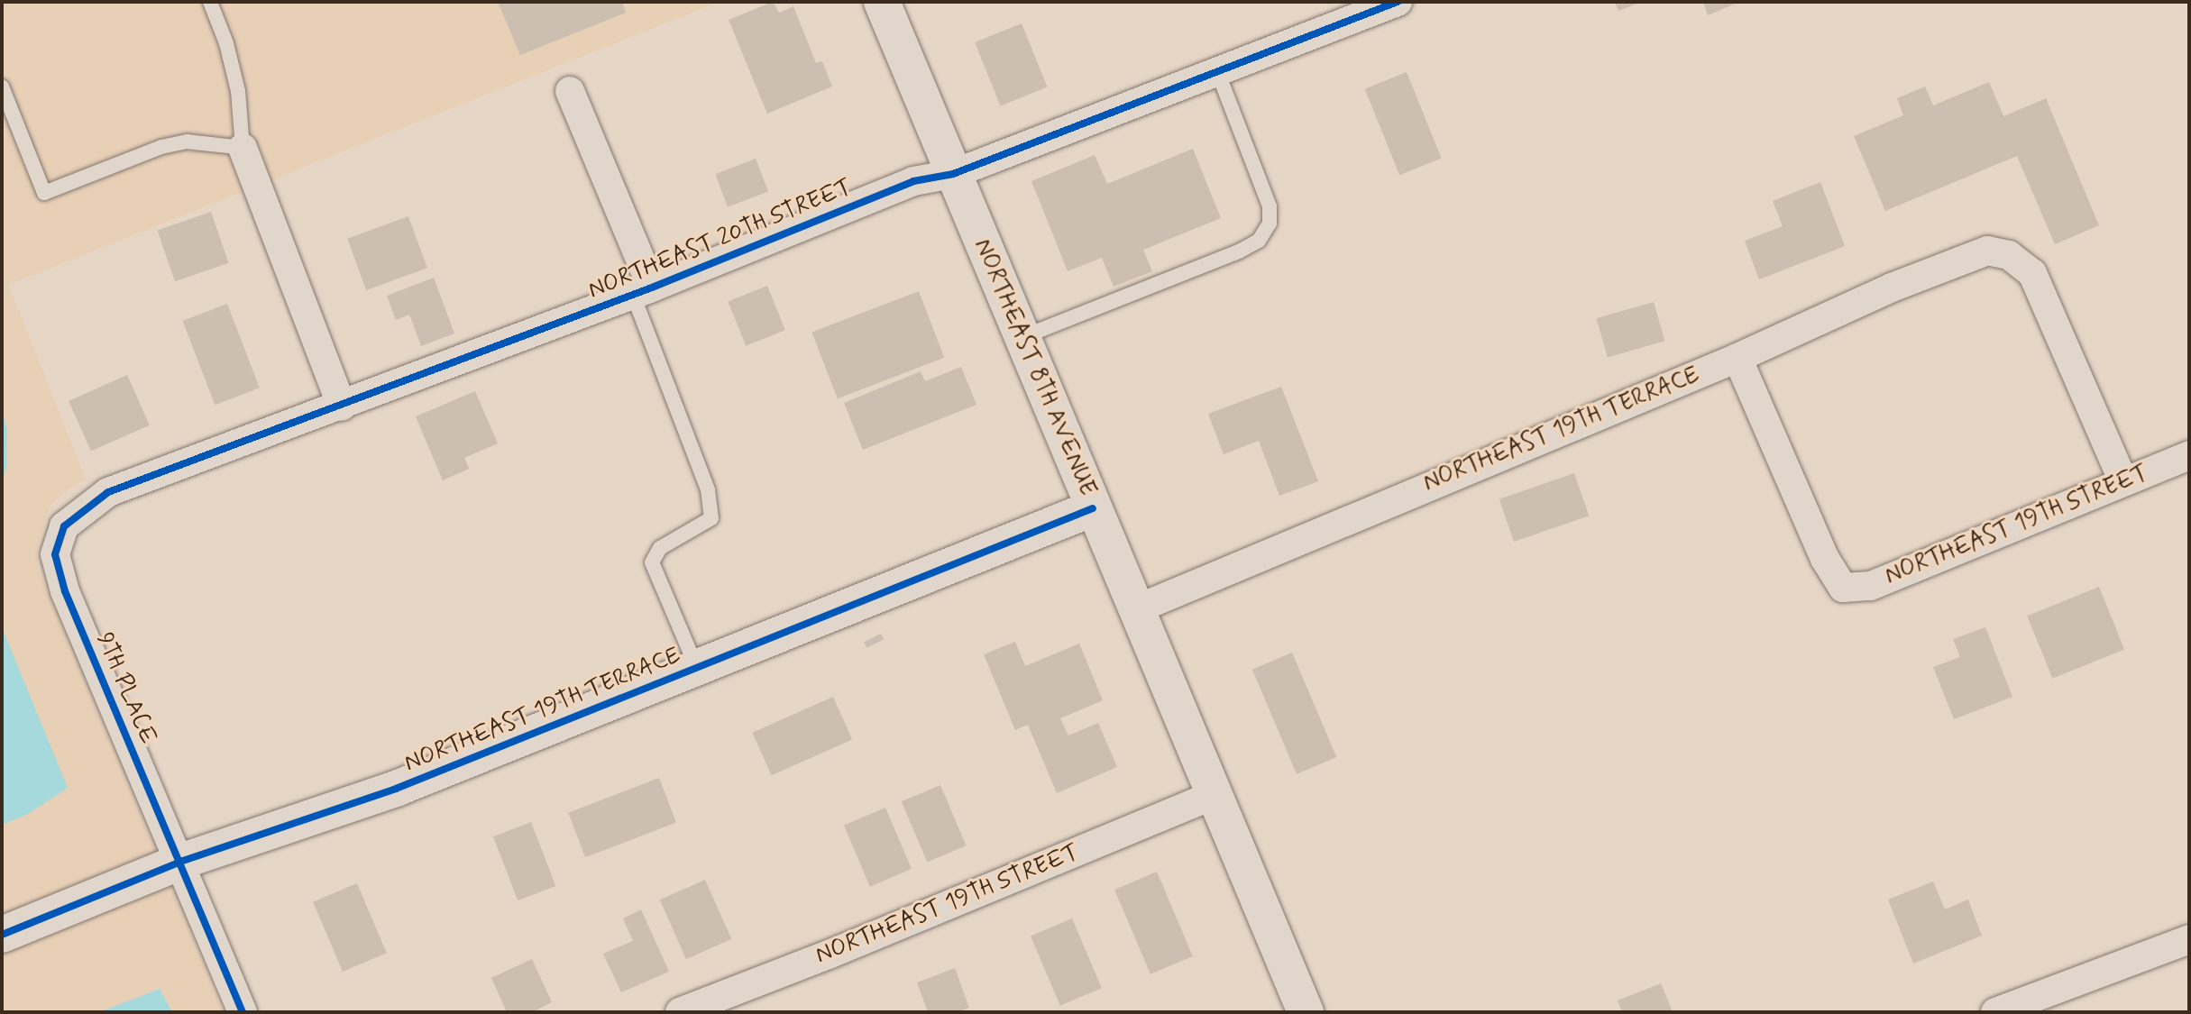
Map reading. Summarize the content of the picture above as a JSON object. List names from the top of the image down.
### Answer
{
  "streets": {
    "street": [
      "NORTHEAST 20TH STREET",
      "NORTHEAST 8TH AVENUE",
      "NORTHEAST 19TH TERRACE",
      "NORTHEAST 19TH STREET",
      "9TH PLACE"
    ]
  },
  "crossings": [
    ["NORTHEAST 20TH STREET", "NORTHEAST 8TH AVENUE"],
    ["NORTHEAST 20TH STREET", "9TH PLACE"],
    ["NORTHEAST 8TH AVENUE", "NORTHEAST 19TH TERRACE"],
    ["NORTHEAST 8TH AVENUE", "NORTHEAST 19TH STREET"],
    ["NORTHEAST 19TH TERRACE", "NORTHEAST 19TH STREET"],
    ["NORTHEAST 19TH TERRACE", "9TH PLACE"]
  ]
}
